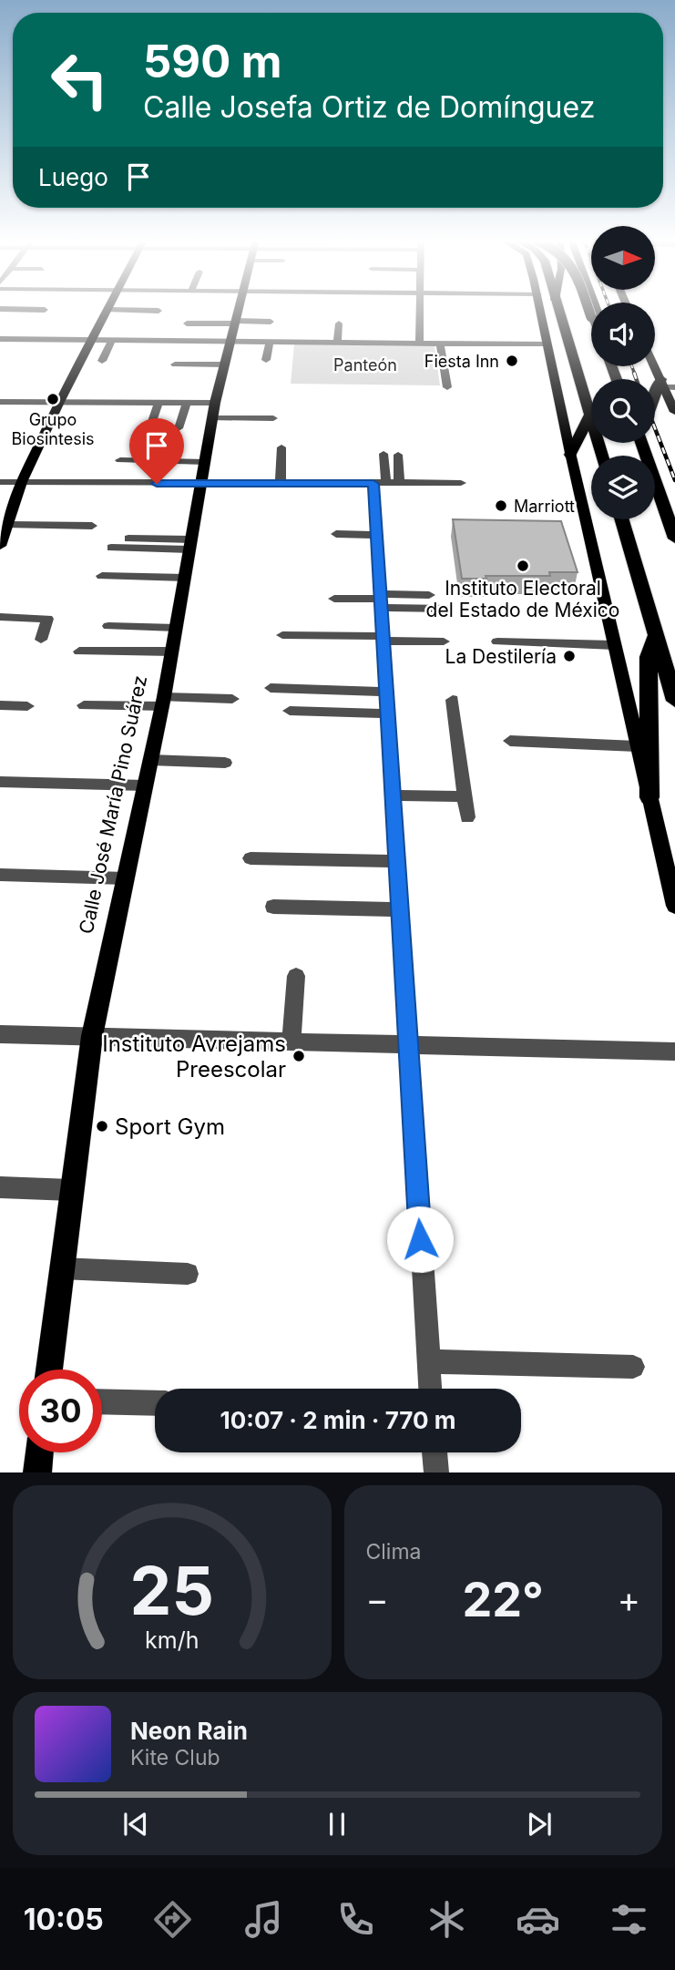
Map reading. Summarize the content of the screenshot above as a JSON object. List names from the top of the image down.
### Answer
{
  "streets": {
    "main road": ["Calle José María Pino Suárez"]
  },
  "parks": ["Panteón"],
  "places": [
    "Fiesta Inn",
    "Grupo Biosintesis",
    "Marriott",
    "Instituto Electoral del Estado de México",
    "La Destilería",
    "Instituto Avrejams Preescolar",
    "Sport Gym"
  ],
  "north": "right",
  "page": {
    "turn": ["590 m", "Calle Josefa Ortiz de Domínguez"],
    "then": "Luego",
    "limit": "30",
    "trip": "10:07 · 2 min · 770 m",
    "tile": "Clima",
    "heat": ["−", "22°", "+"],
    "song": ["Neon Rain", "Kite Club"],
    "tabs": "10:05",
    "gauge": ["25", "km/h"]
  }
}
